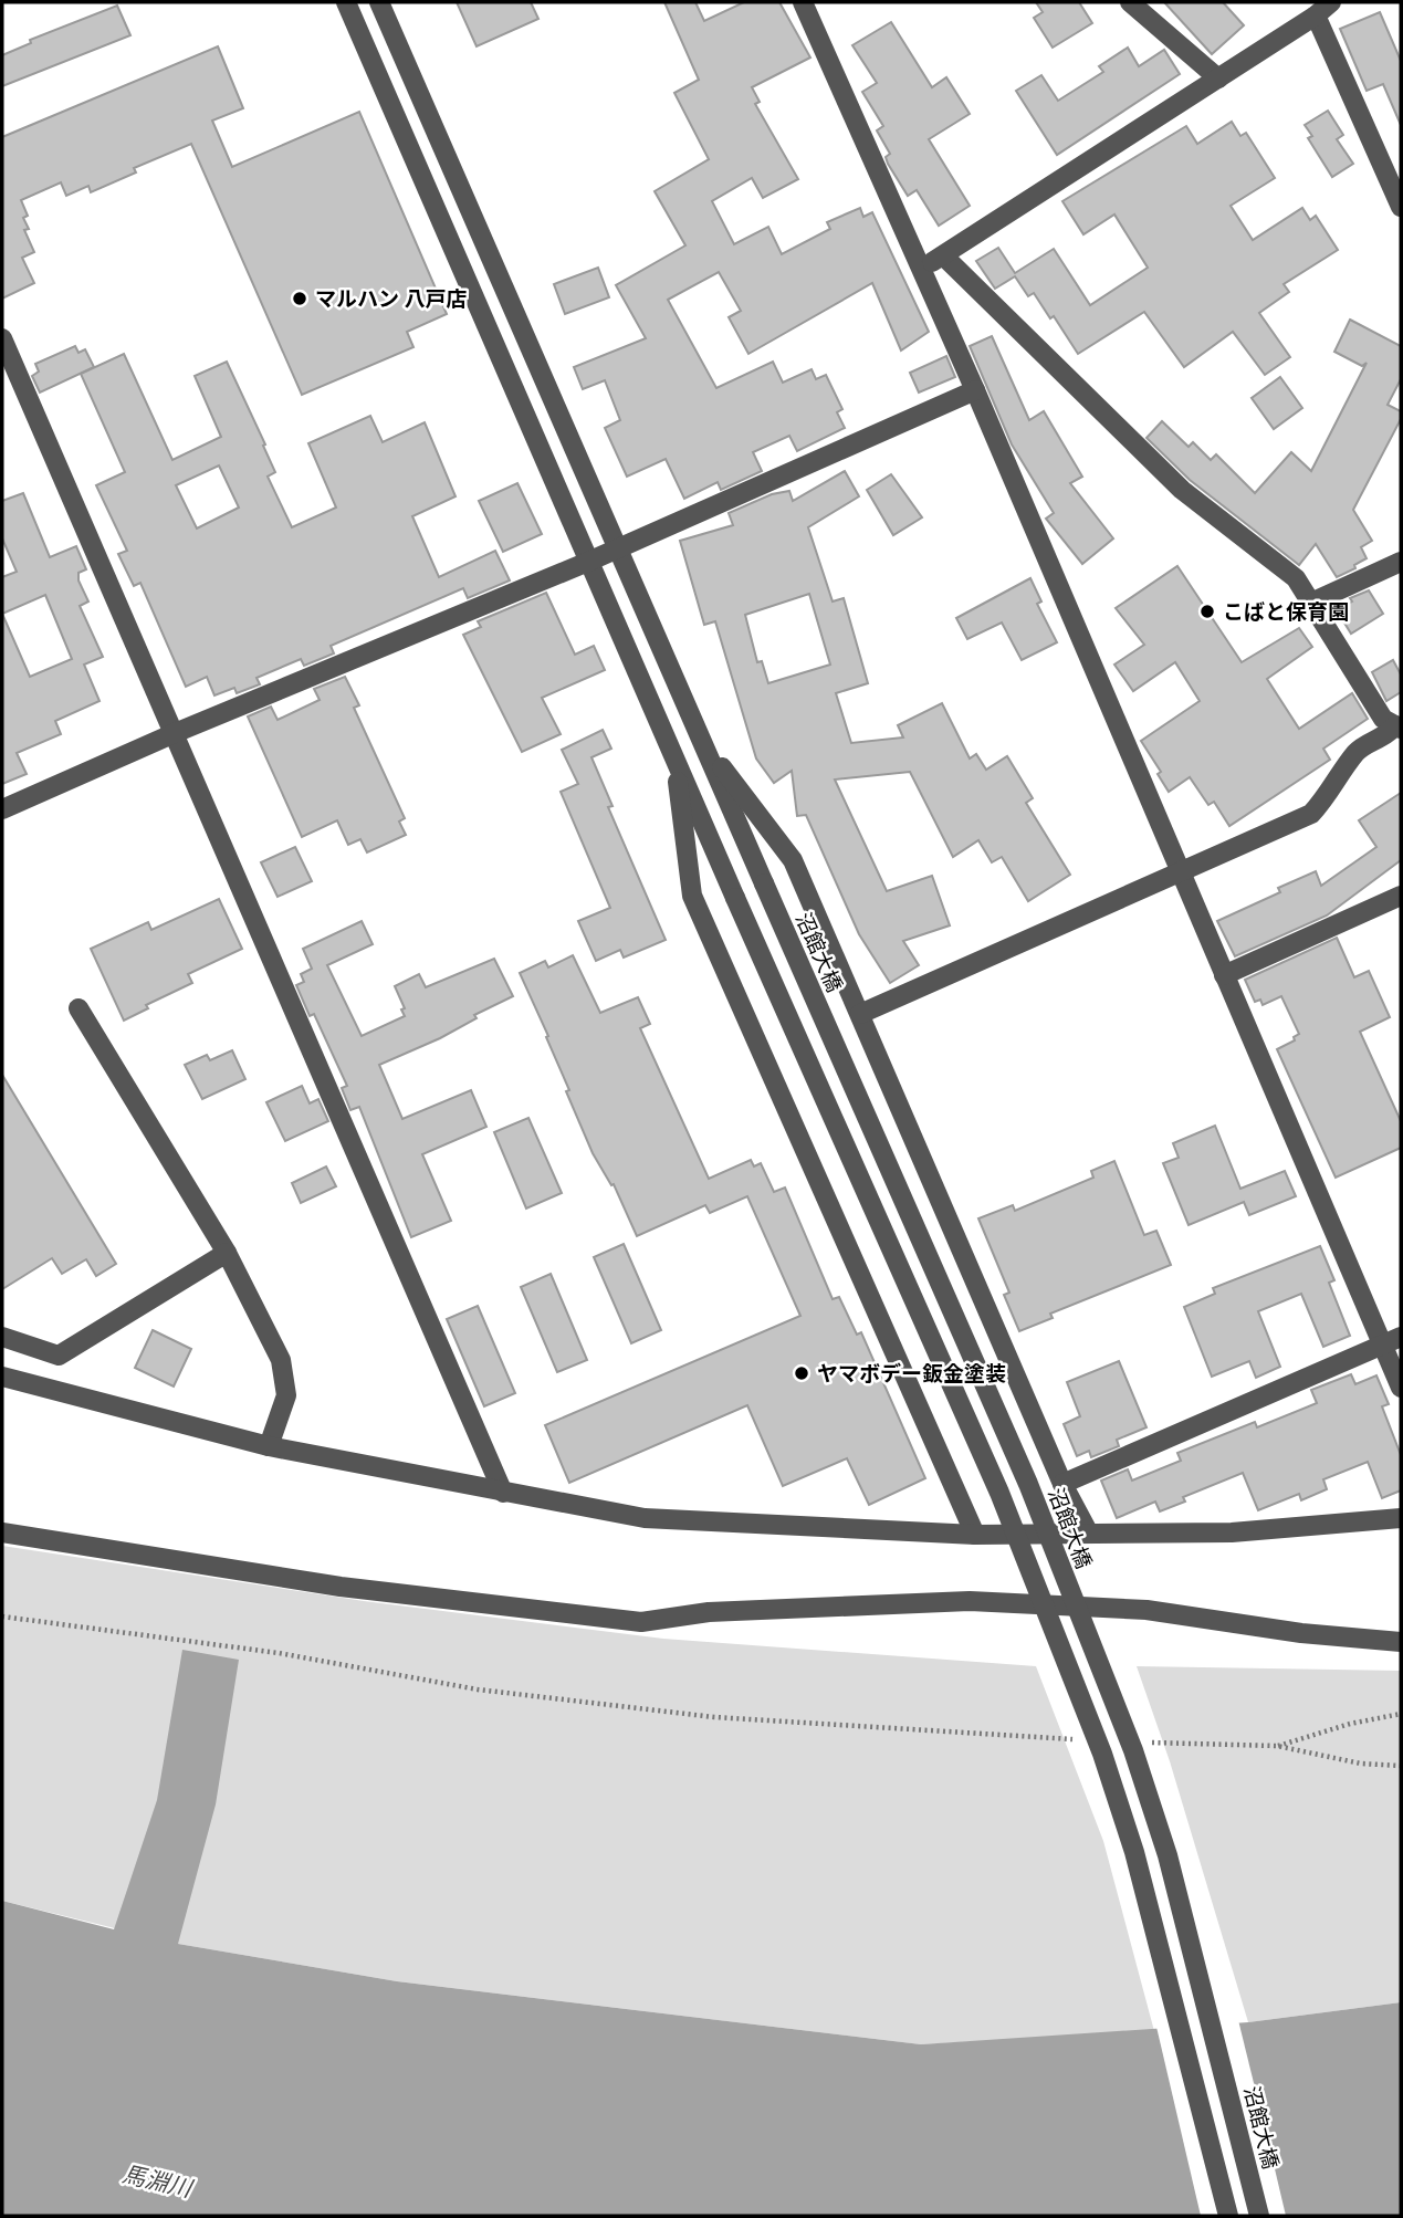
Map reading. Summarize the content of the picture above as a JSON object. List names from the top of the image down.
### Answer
{
  "streets": {
    "street": ["沼館大橋"]
  },
  "water": ["馬淵川"],
  "places": ["マルハン 八戸店", "こばと保育園", "ヤマボデー鈑金塗装"]
}
